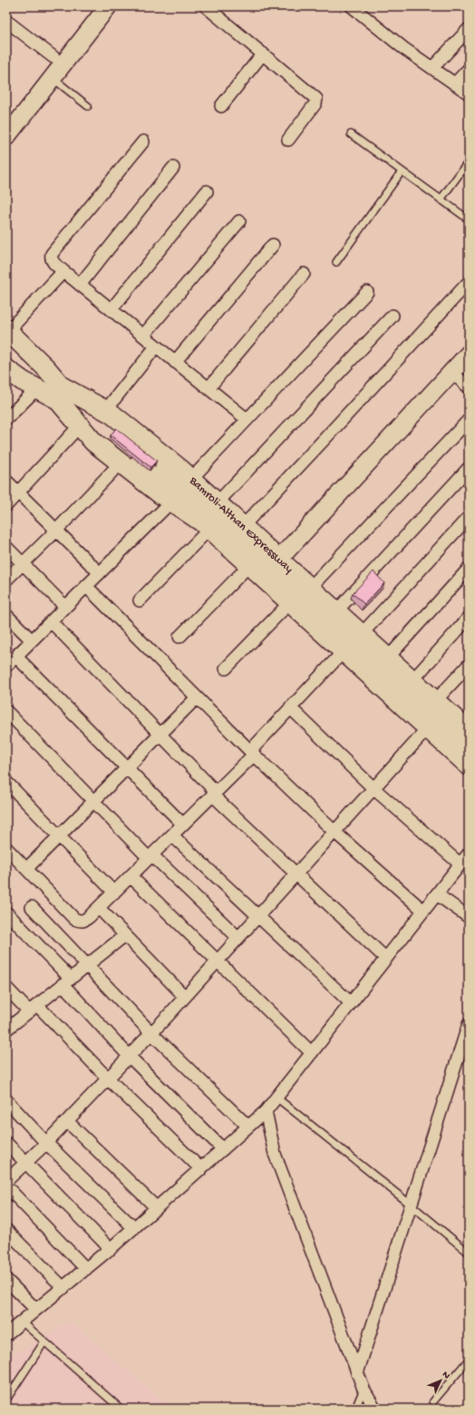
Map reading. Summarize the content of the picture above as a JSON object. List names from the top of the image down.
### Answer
{
  "streets": {
    "main road": ["Bamroli-Althan Expressway"]
  },
  "north": "top right"
}
